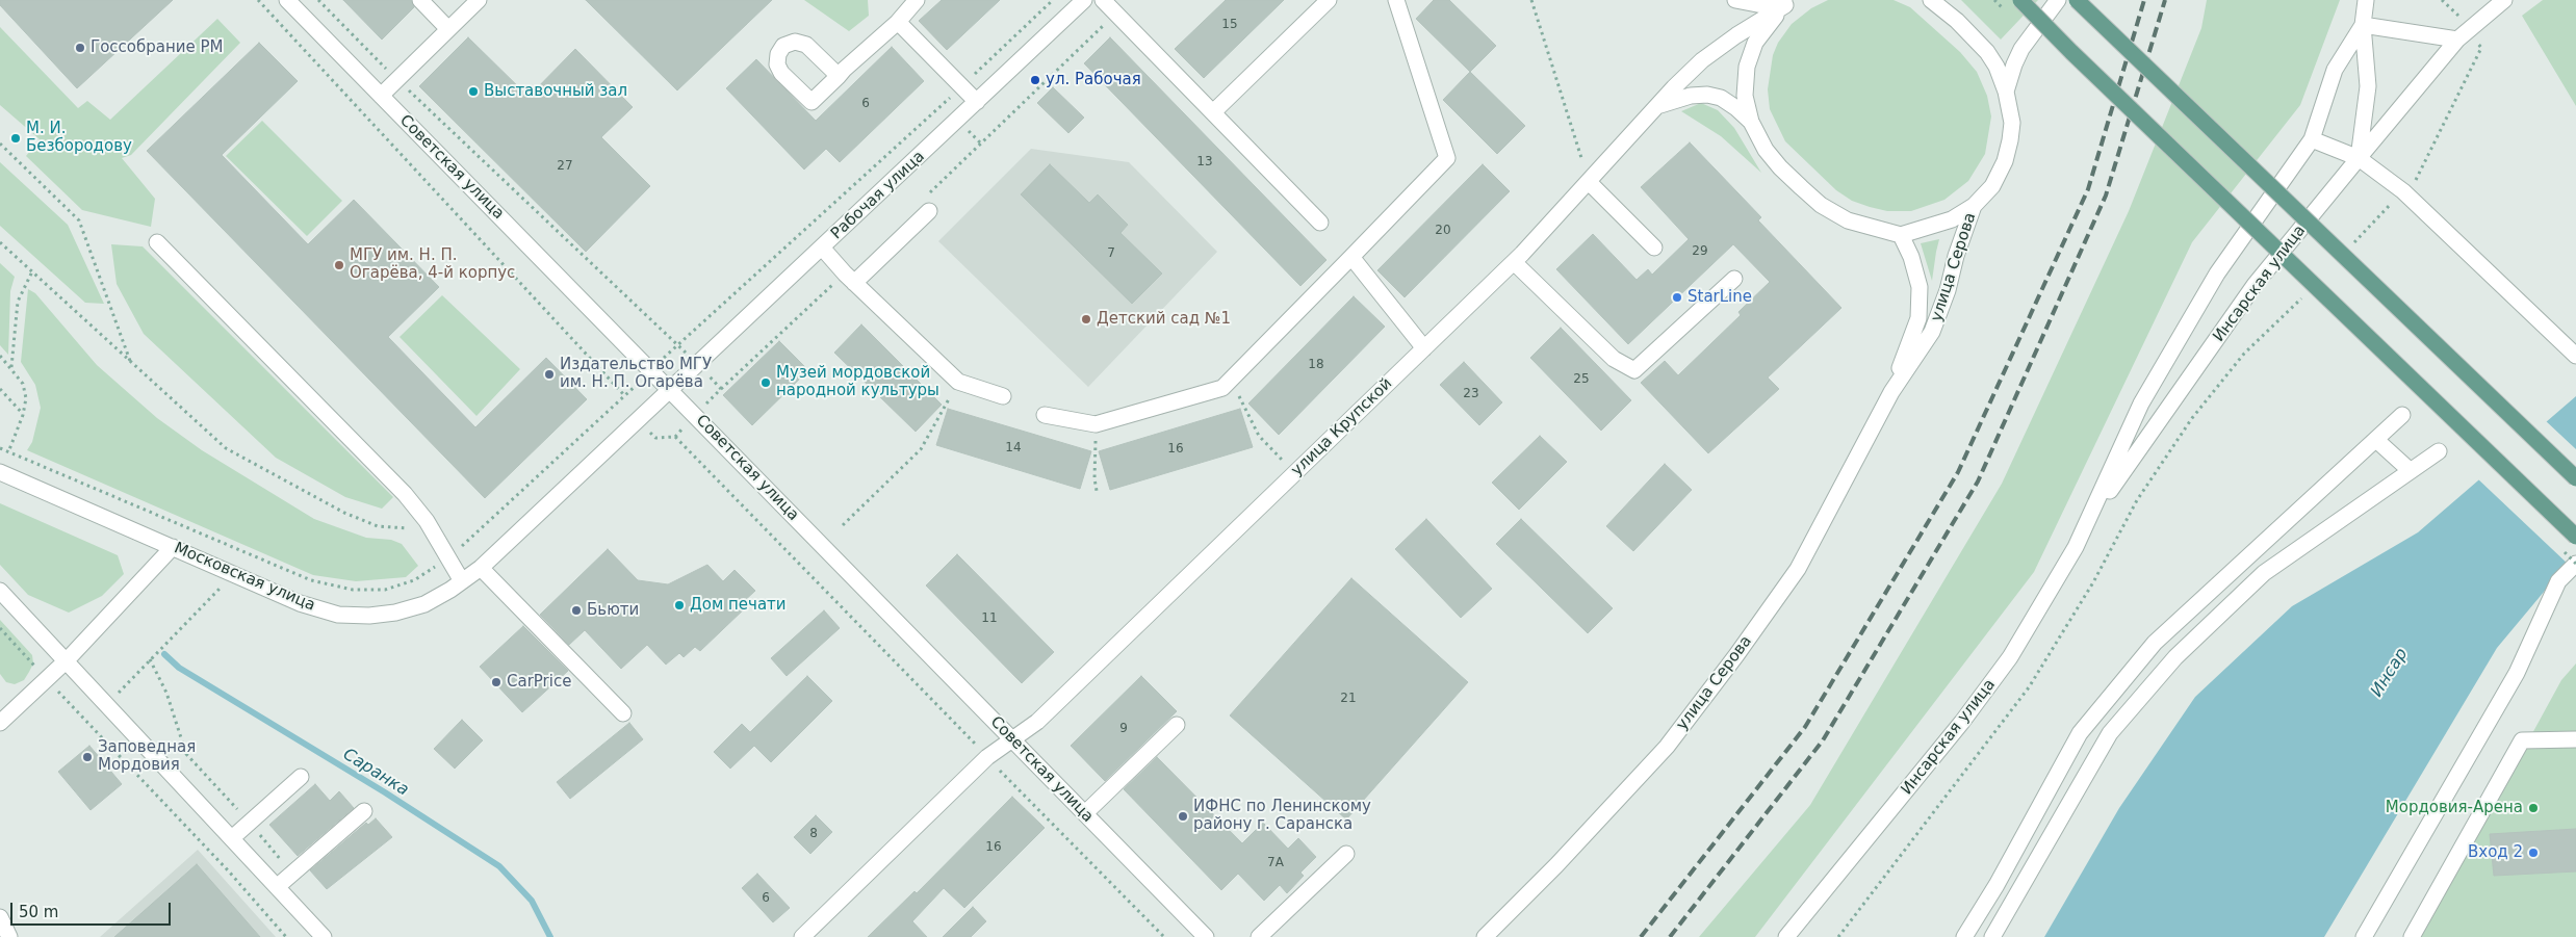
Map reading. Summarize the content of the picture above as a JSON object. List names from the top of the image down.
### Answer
{
  "streets": {
    "street": [
      "Советская улица",
      "Рабочая улица",
      "улица Серова",
      "Инсарская улица",
      "улица Крупской",
      "Московская улица"
    ]
  },
  "crossings": [
    ["Советская улица", "Рабочая улица"],
    ["Советская улица", "улица Крупской"],
    ["Советская улица", "Московская улица"],
    ["Рабочая улица", "Московская улица"]
  ],
  "water": ["Инсар", "Саранка"],
  "places": [
    "Госсобрание РМ",
    "ул. Рабочая",
    "Выставочный зал",
    "М. И. Безбородову",
    "МГУ им. Н. П. Огарёва, 4-й корпус",
    "StarLine",
    "Детский сад №1",
    "Издательство МГУ им. Н. П. Огарёва",
    "Музей мордовской народной культуры",
    "Дом печати",
    "Бьюти",
    "CarPrice",
    "Заповедная Мордовия",
    "Мордовия-Арена",
    "ИФНС по Ленинскому району г. Саранска",
    "Вход 2"
  ],
  "house_numbers": [
    "15",
    "6",
    "13",
    "27",
    "20",
    "29",
    "7",
    "18",
    "25",
    "23",
    "14",
    "16",
    "11",
    "21",
    "9",
    "8",
    "16",
    "7А",
    "6"
  ],
  "scale_bar": "50 m"
}
